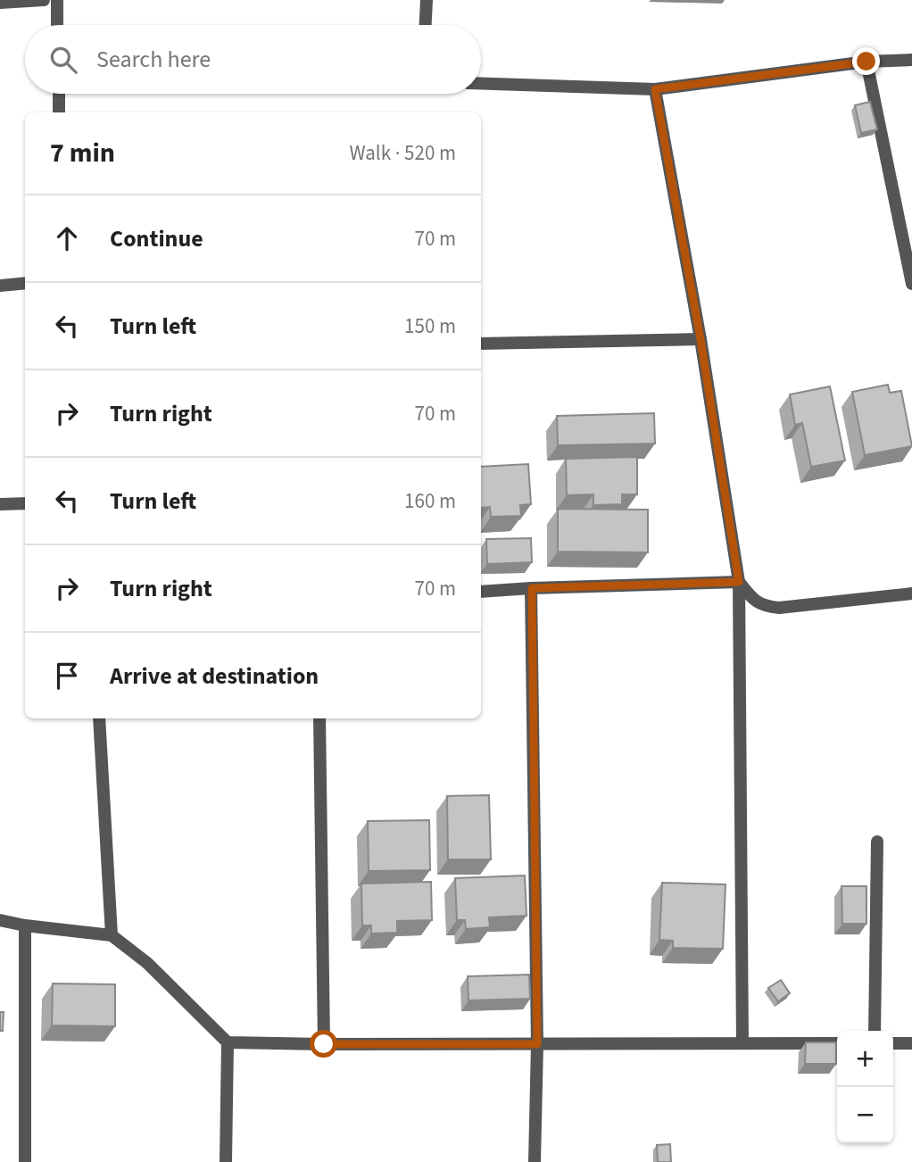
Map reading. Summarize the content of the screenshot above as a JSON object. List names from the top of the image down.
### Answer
{
  "page": {
    "search": "Search here",
    "heading": ["7 min", "Walk · 520 m"],
    "list": [
      ["Continue", "70 m"],
      ["Turn left", "150 m"],
      ["Turn right", "70 m"],
      ["Turn left", "160 m"],
      ["Turn right", "70 m"],
      "Arrive at destination"
    ],
    "map_buttons": ["+", "−"]
  }
}
